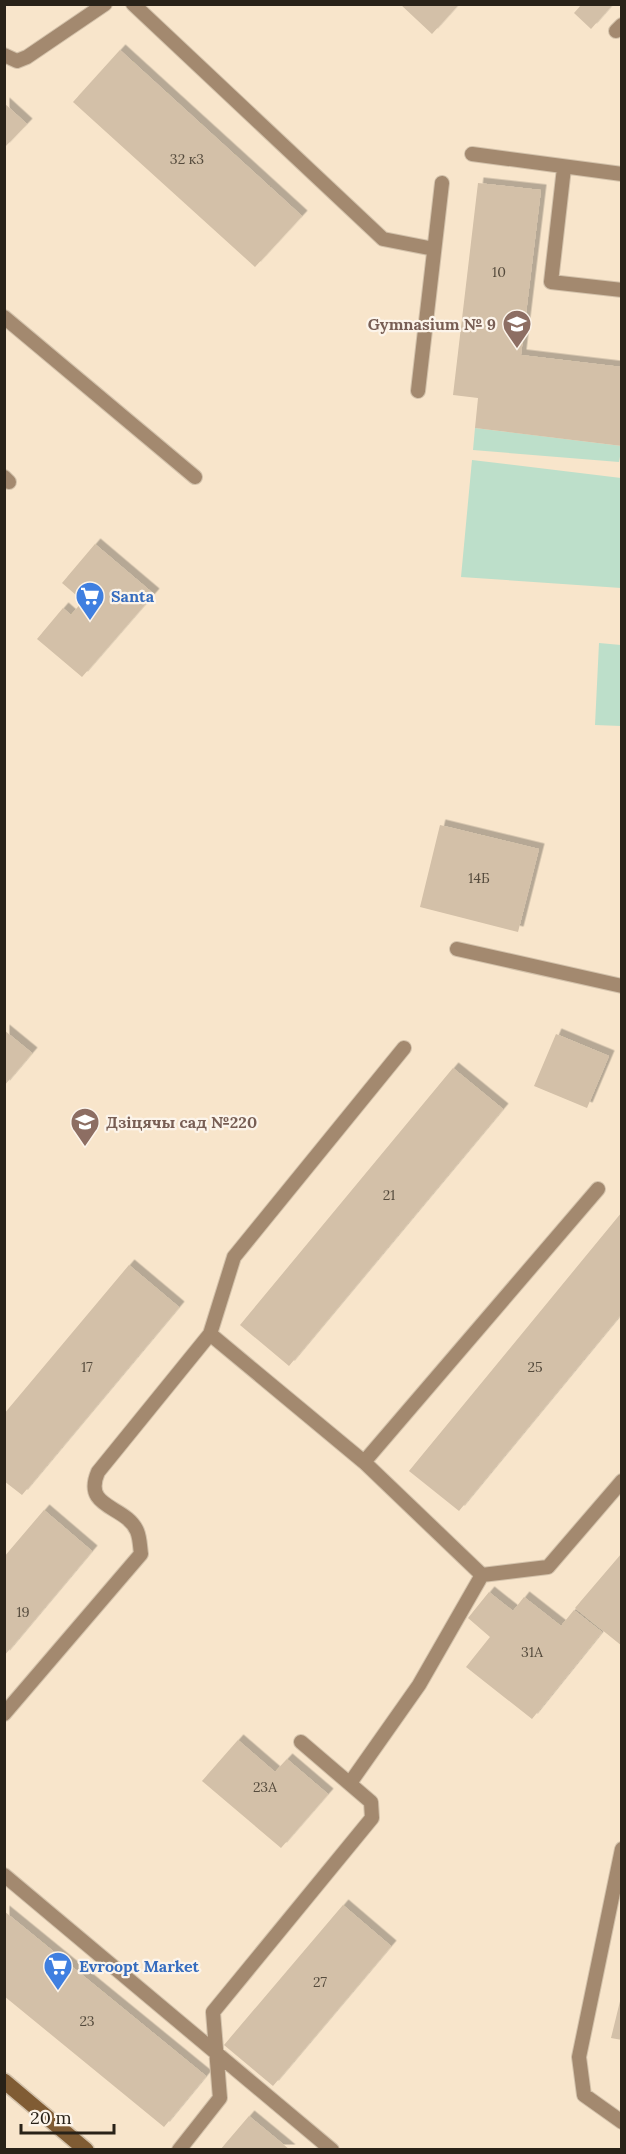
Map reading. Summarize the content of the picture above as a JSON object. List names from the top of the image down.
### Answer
{
  "places": {
    "school or university": ["Gymnasium № 9", "Дзіцячы сад №220"],
    "supermarket": ["Santa", "Evroopt Market"]
  },
  "house_numbers": [
    "32 к3",
    "10",
    "14Б",
    "21",
    "17",
    "25",
    "19",
    "31А",
    "23А",
    "27",
    "23"
  ],
  "scale_bar": "20 m"
}
